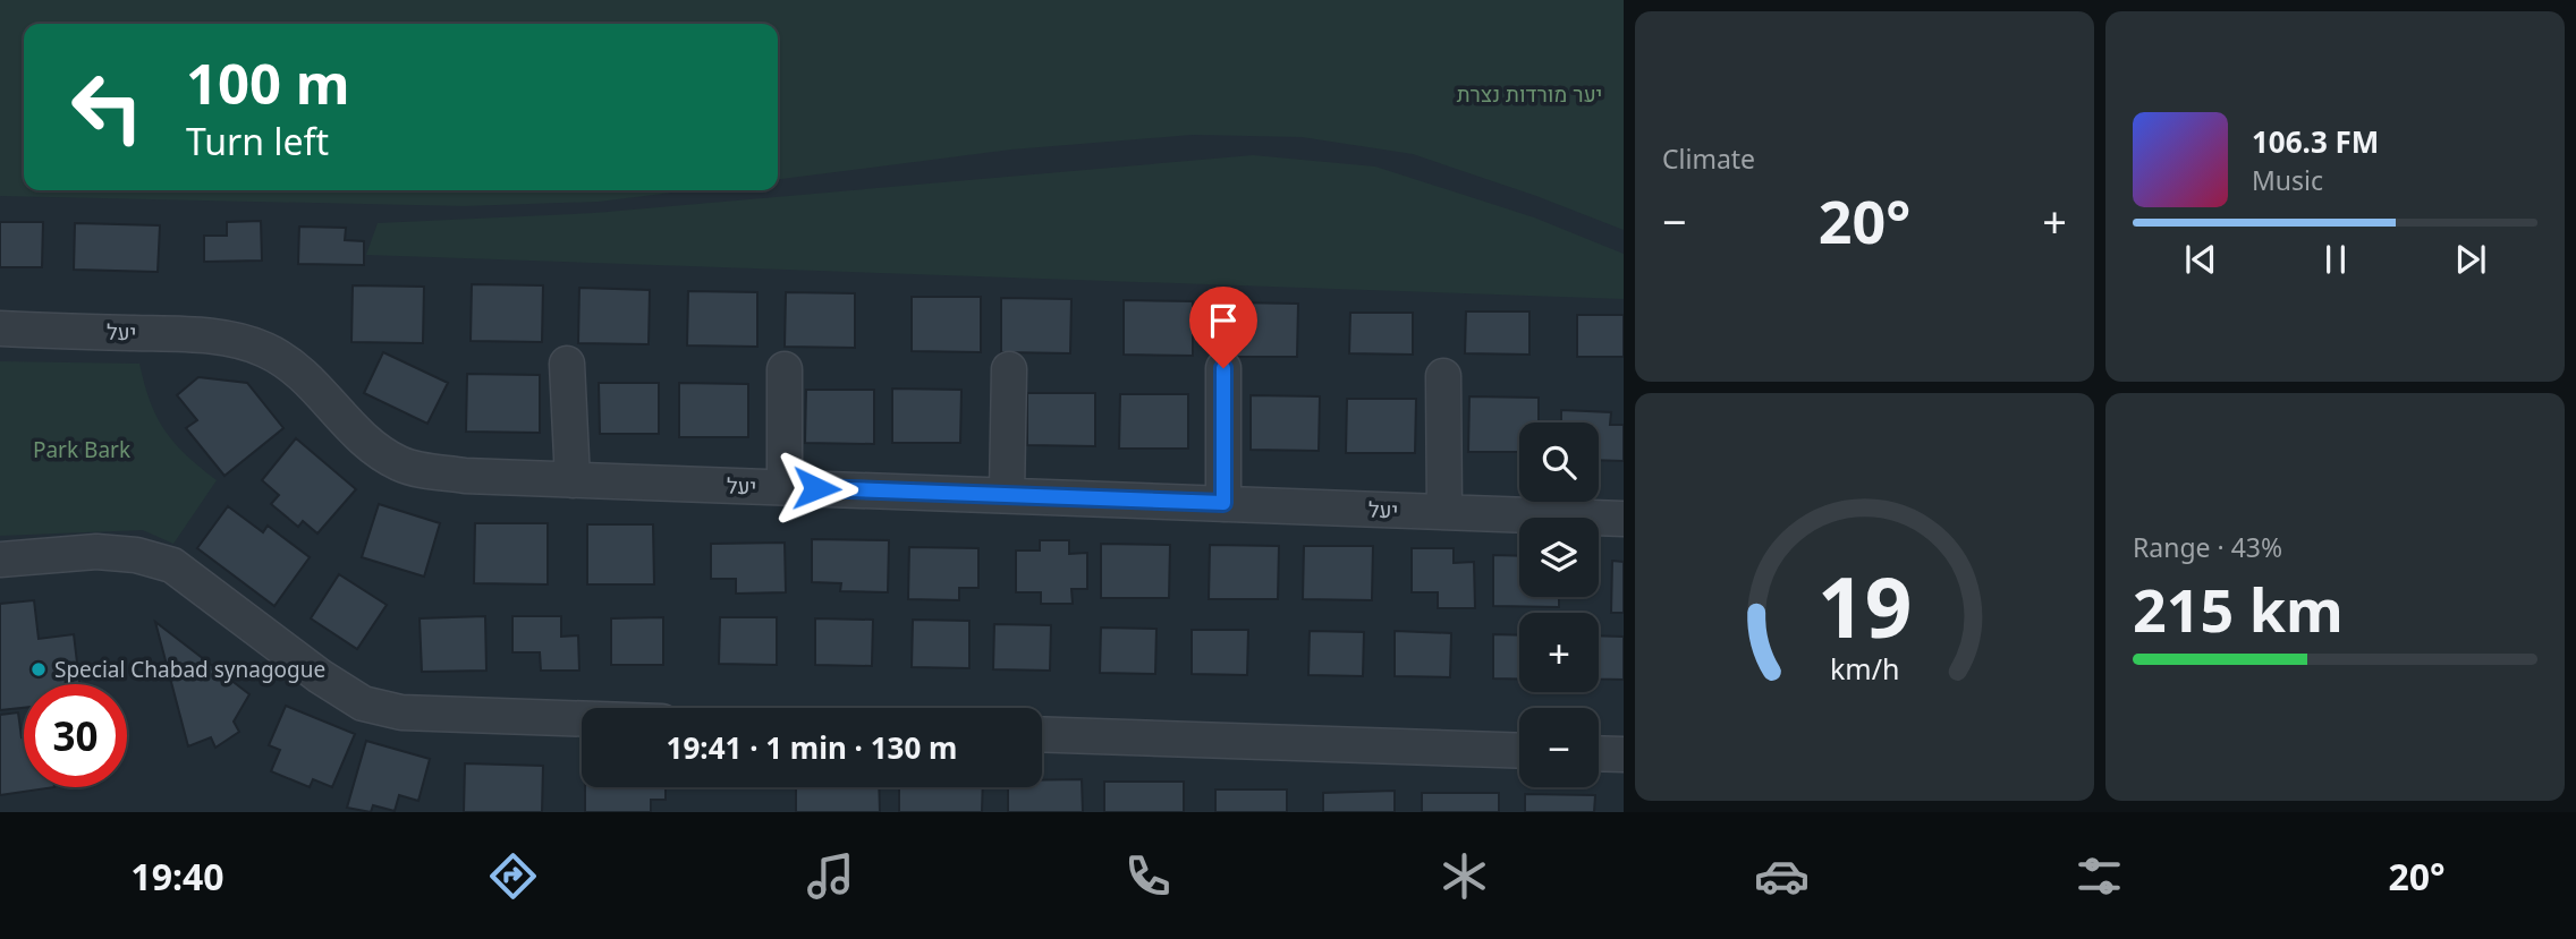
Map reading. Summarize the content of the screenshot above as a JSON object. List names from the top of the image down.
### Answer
{
  "streets": {
    "street": ["יעל"]
  },
  "parks": ["יער מורדות נצרת", "Park Bark"],
  "places": ["Special Chabad synagogue"],
  "page": {
    "tile": [
      "Climate",
      ["Range · 43%", "215 km"]
    ],
    "turn": ["100 m", "Turn left"],
    "song": ["106.3 FM", "Music"],
    "heat": ["−", "20°", "+"],
    "map_buttons": ["+", "−"],
    "limit": "30",
    "trip": "19:41 · 1 min · 130 m",
    "tabs": ["19:40", "20°"],
    "gauge": ["19", "km/h"]
  }
}
